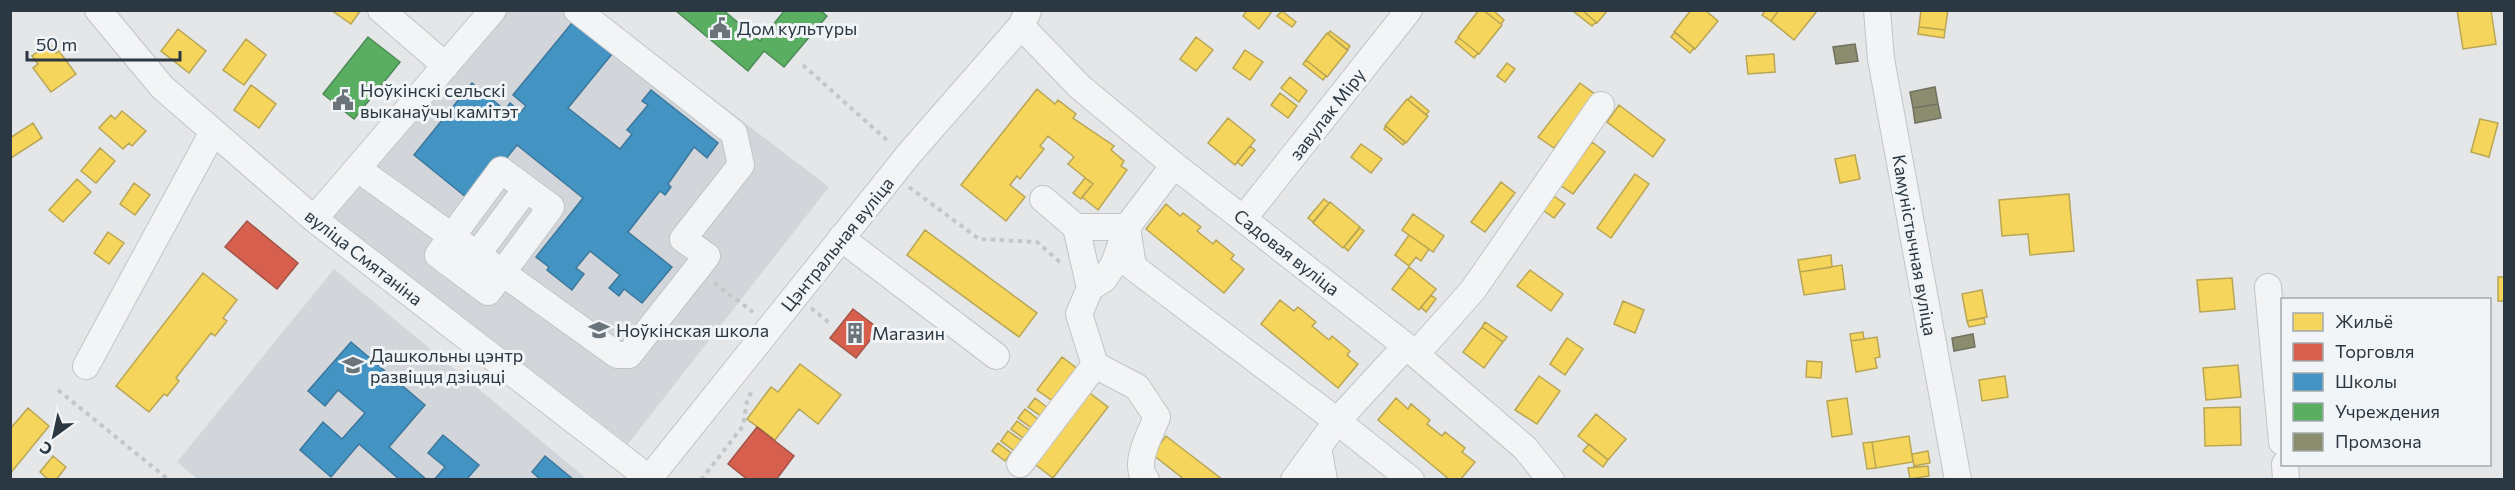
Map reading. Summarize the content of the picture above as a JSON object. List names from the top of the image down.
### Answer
{
  "streets": {
    "street": [
      "завулак Міру",
      "Цэнтральная вуліца",
      "Камуністычная вуліца",
      "Садовая вуліца",
      "вуліца Смятаніна"
    ]
  },
  "crossings": [
    ["завулак Міру", "Садовая вуліца"],
    ["Цэнтральная вуліца", "Садовая вуліца"],
    ["Цэнтральная вуліца", "вуліца Смятаніна"]
  ],
  "places": {
    "public building": ["Дом культуры", "Ноўкінскі сельскі выканаўчы камітэт"],
    "school or university": ["Ноўкінская школа", "Дашкольны цэнтр развіцця дзіцяці"],
    "building": ["Магазин"]
  },
  "legend": [
    "Жильё",
    "Торговля",
    "Школы",
    "Учреждения",
    "Промзона"
  ],
  "scale_bar": "50 m",
  "north": "bottom left"
}
